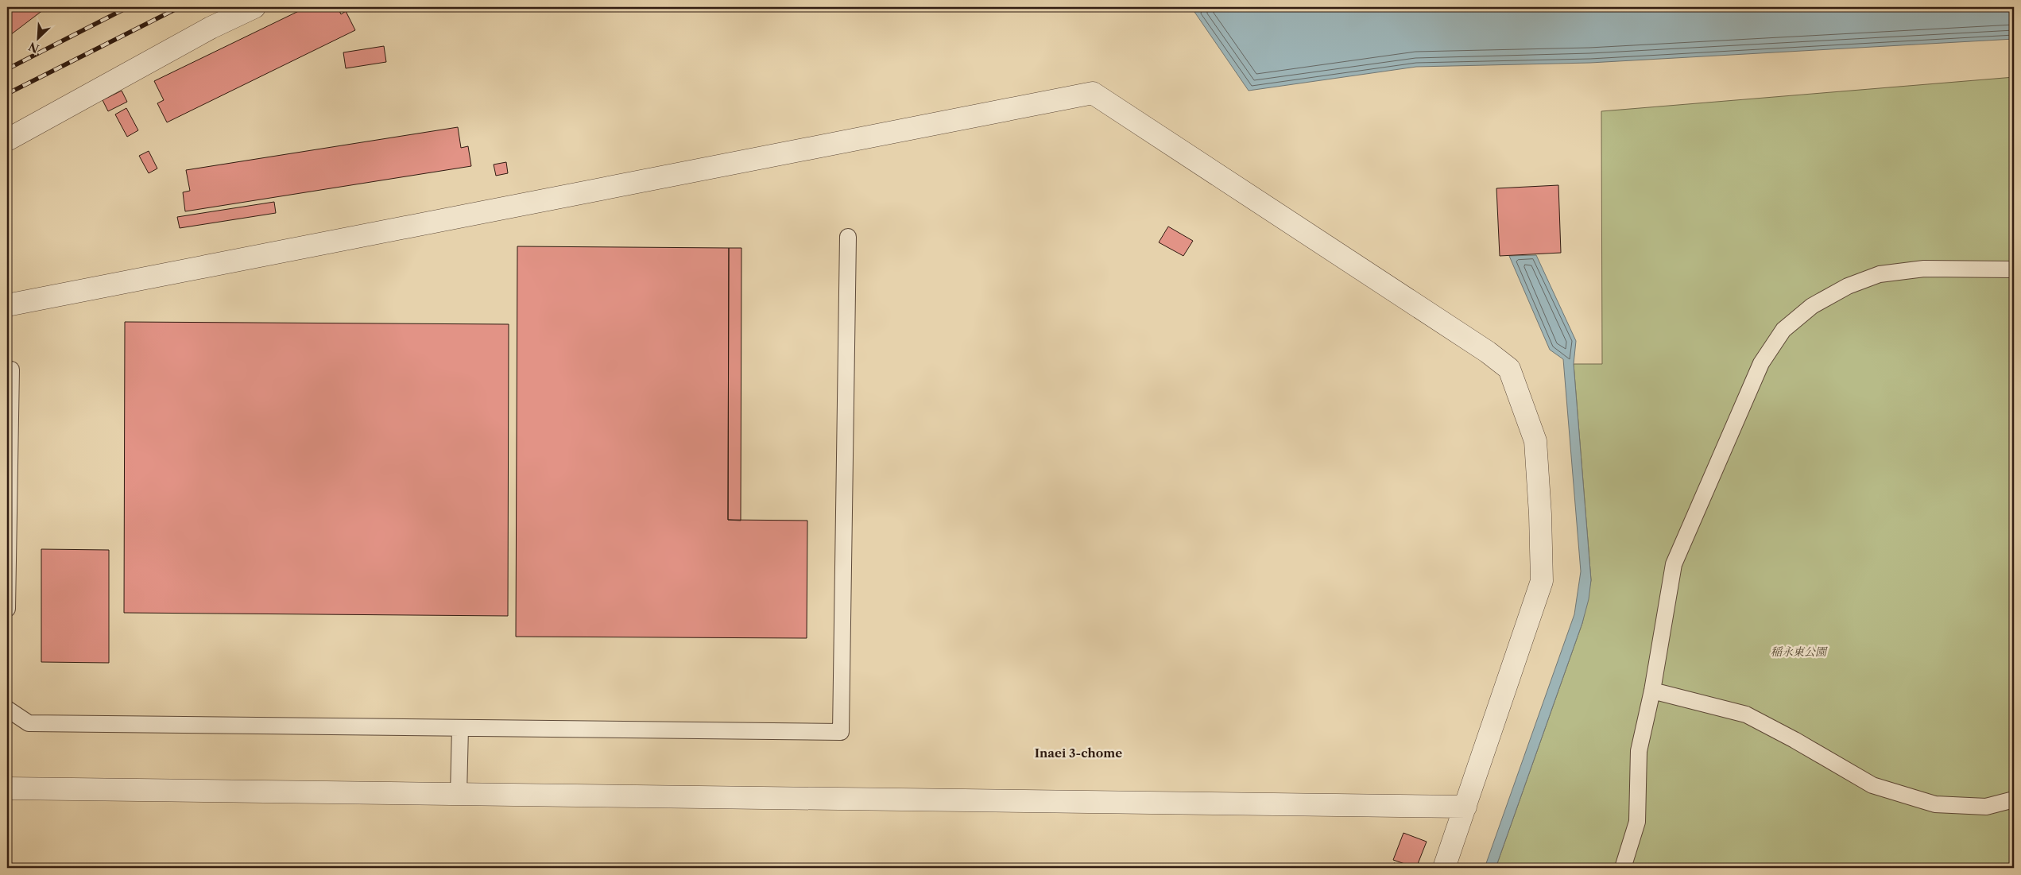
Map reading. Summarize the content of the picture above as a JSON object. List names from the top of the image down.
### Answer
{
  "districts": ["Inaei 3-chome"],
  "parks": ["稲永東公園"],
  "north": "bottom left"
}
